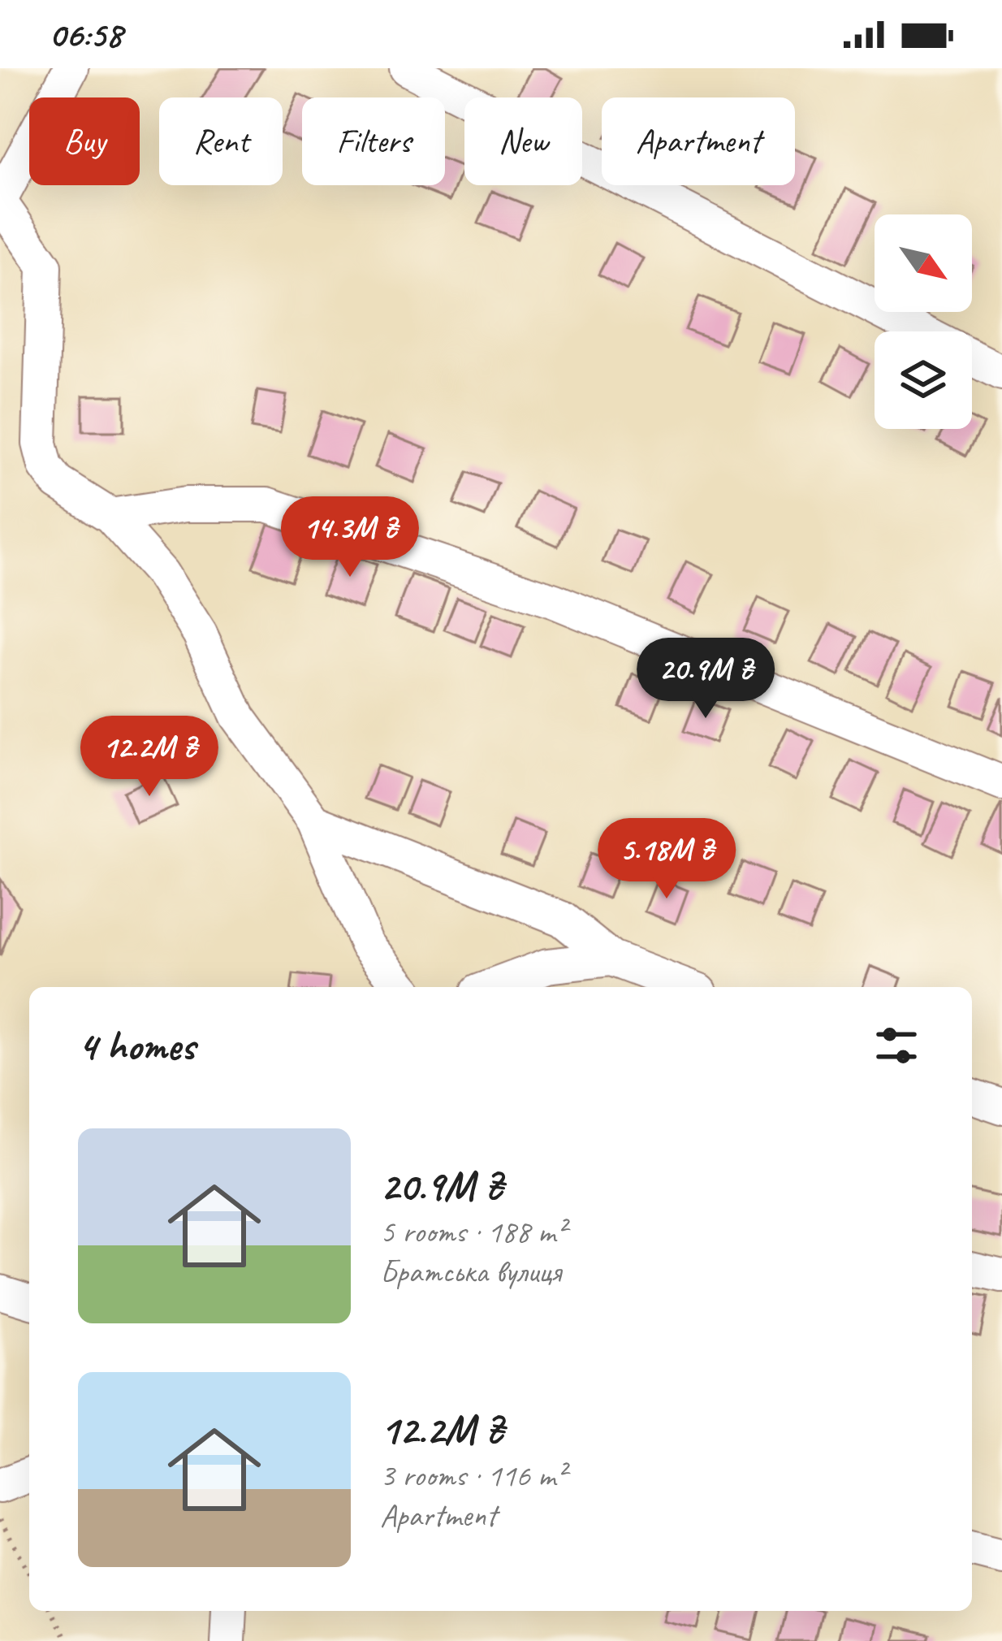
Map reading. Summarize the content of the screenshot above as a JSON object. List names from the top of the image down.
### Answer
{
  "north": "bottom right",
  "page": {
    "status": "06:58",
    "chip": [
      "Buy",
      "Rent",
      "Filters",
      "New",
      "Apartment"
    ],
    "price": [
      "14.3M ₴",
      "20.9M ₴",
      "12.2M ₴",
      "5.18M ₴"
    ],
    "heading": "4 homes",
    "list": [
      {
        "name": "20.9M ₴",
        "note": "5 rooms · 188 m² · Братська вулиця"
      },
      {
        "name": "12.2M ₴",
        "note": "3 rooms · 116 m² · Apartment"
      }
    ]
  }
}
